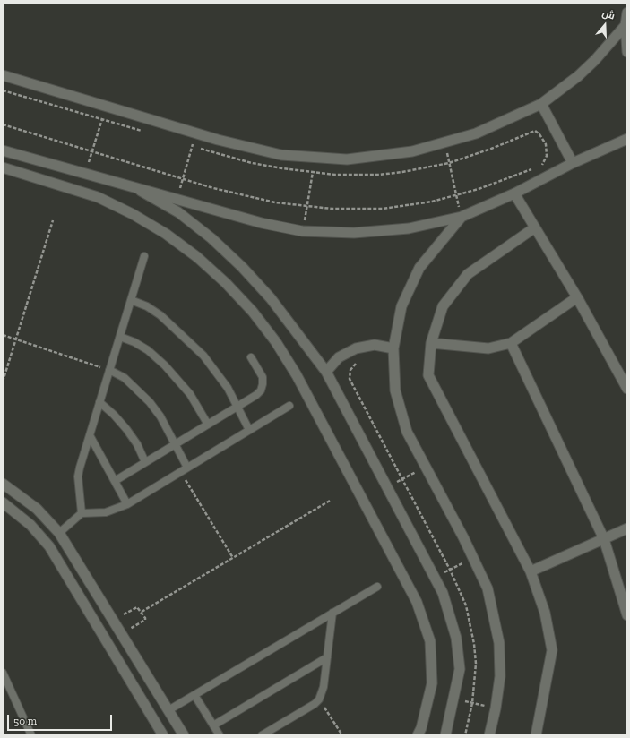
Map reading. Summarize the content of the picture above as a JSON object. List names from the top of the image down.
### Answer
{
  "scale_bar": "50 m",
  "north": "top"
}
